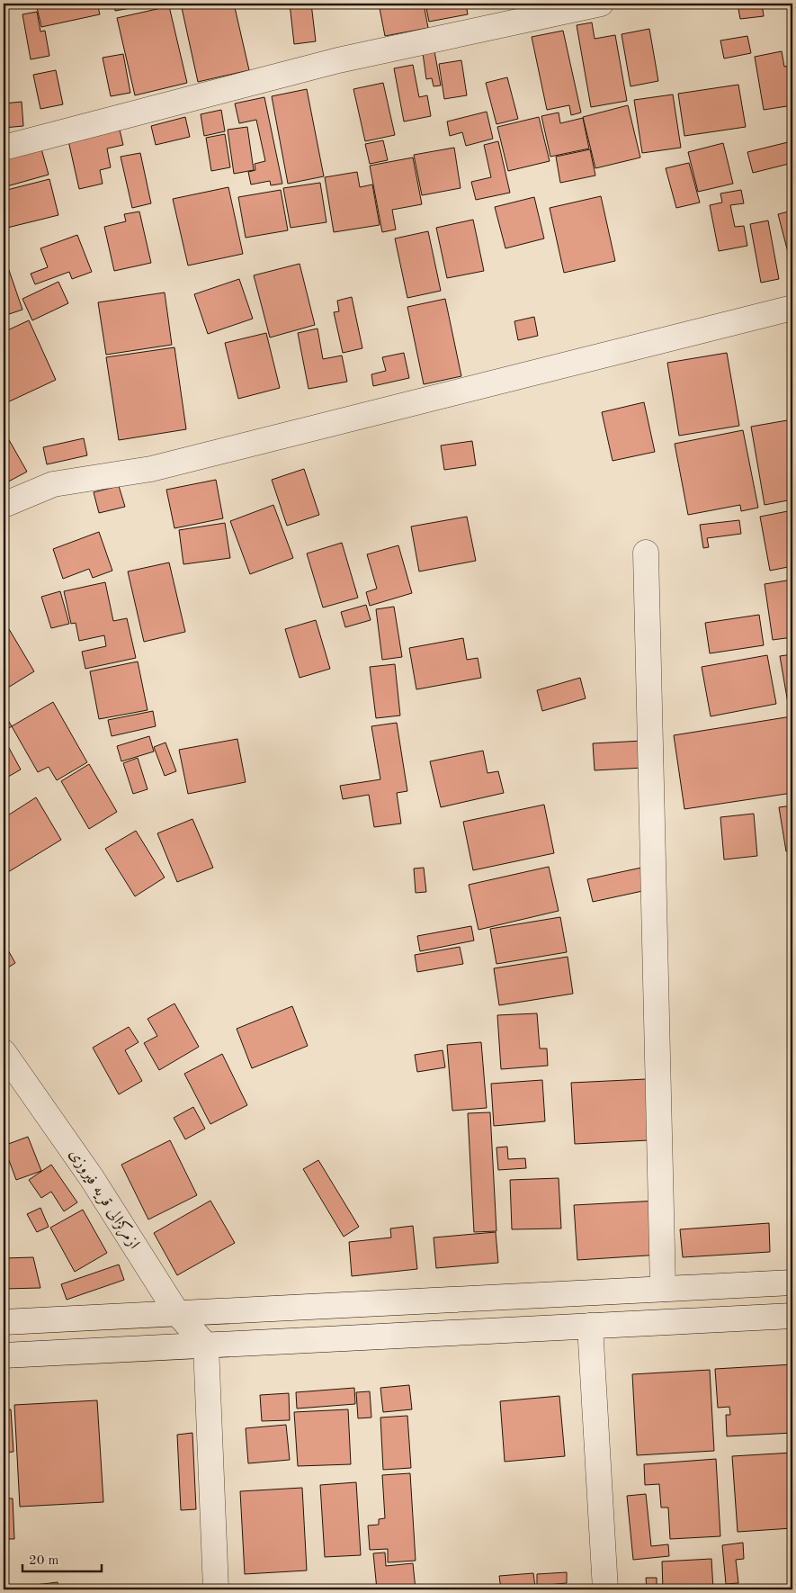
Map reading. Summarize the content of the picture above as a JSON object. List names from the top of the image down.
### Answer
{
  "streets": {
    "street": ["ازمرکزالی قریه فیروزی"]
  },
  "scale_bar": "20 m"
}
